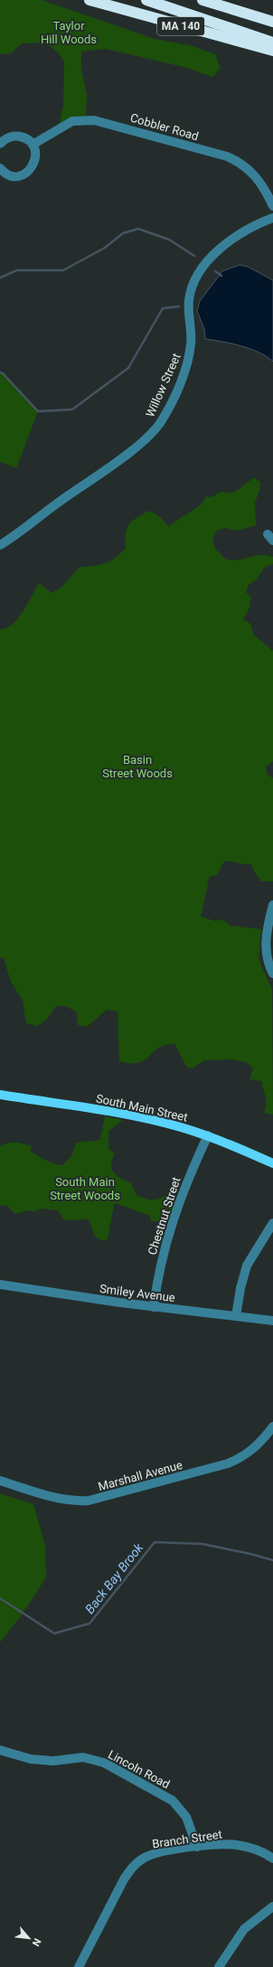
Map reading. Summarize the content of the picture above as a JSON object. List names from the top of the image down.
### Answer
{
  "streets": {
    "highway": ["MA 140"],
    "main road": ["South Main Street"],
    "street": [
      "Cobbler Road",
      "Willow Street",
      "Chestnut Street",
      "Smiley Avenue",
      "Marshall Avenue",
      "Lincoln Road",
      "Branch Street"
    ]
  },
  "crossings": [
    ["South Main Street", "Chestnut Street"],
    ["Chestnut Street", "Smiley Avenue"],
    ["Lincoln Road", "Branch Street"]
  ],
  "water": ["Back Bay Brook"],
  "parks": ["Taylor Hill Woods", "Basin Street Woods", "South Main Street Woods"],
  "north": "bottom right"
}
